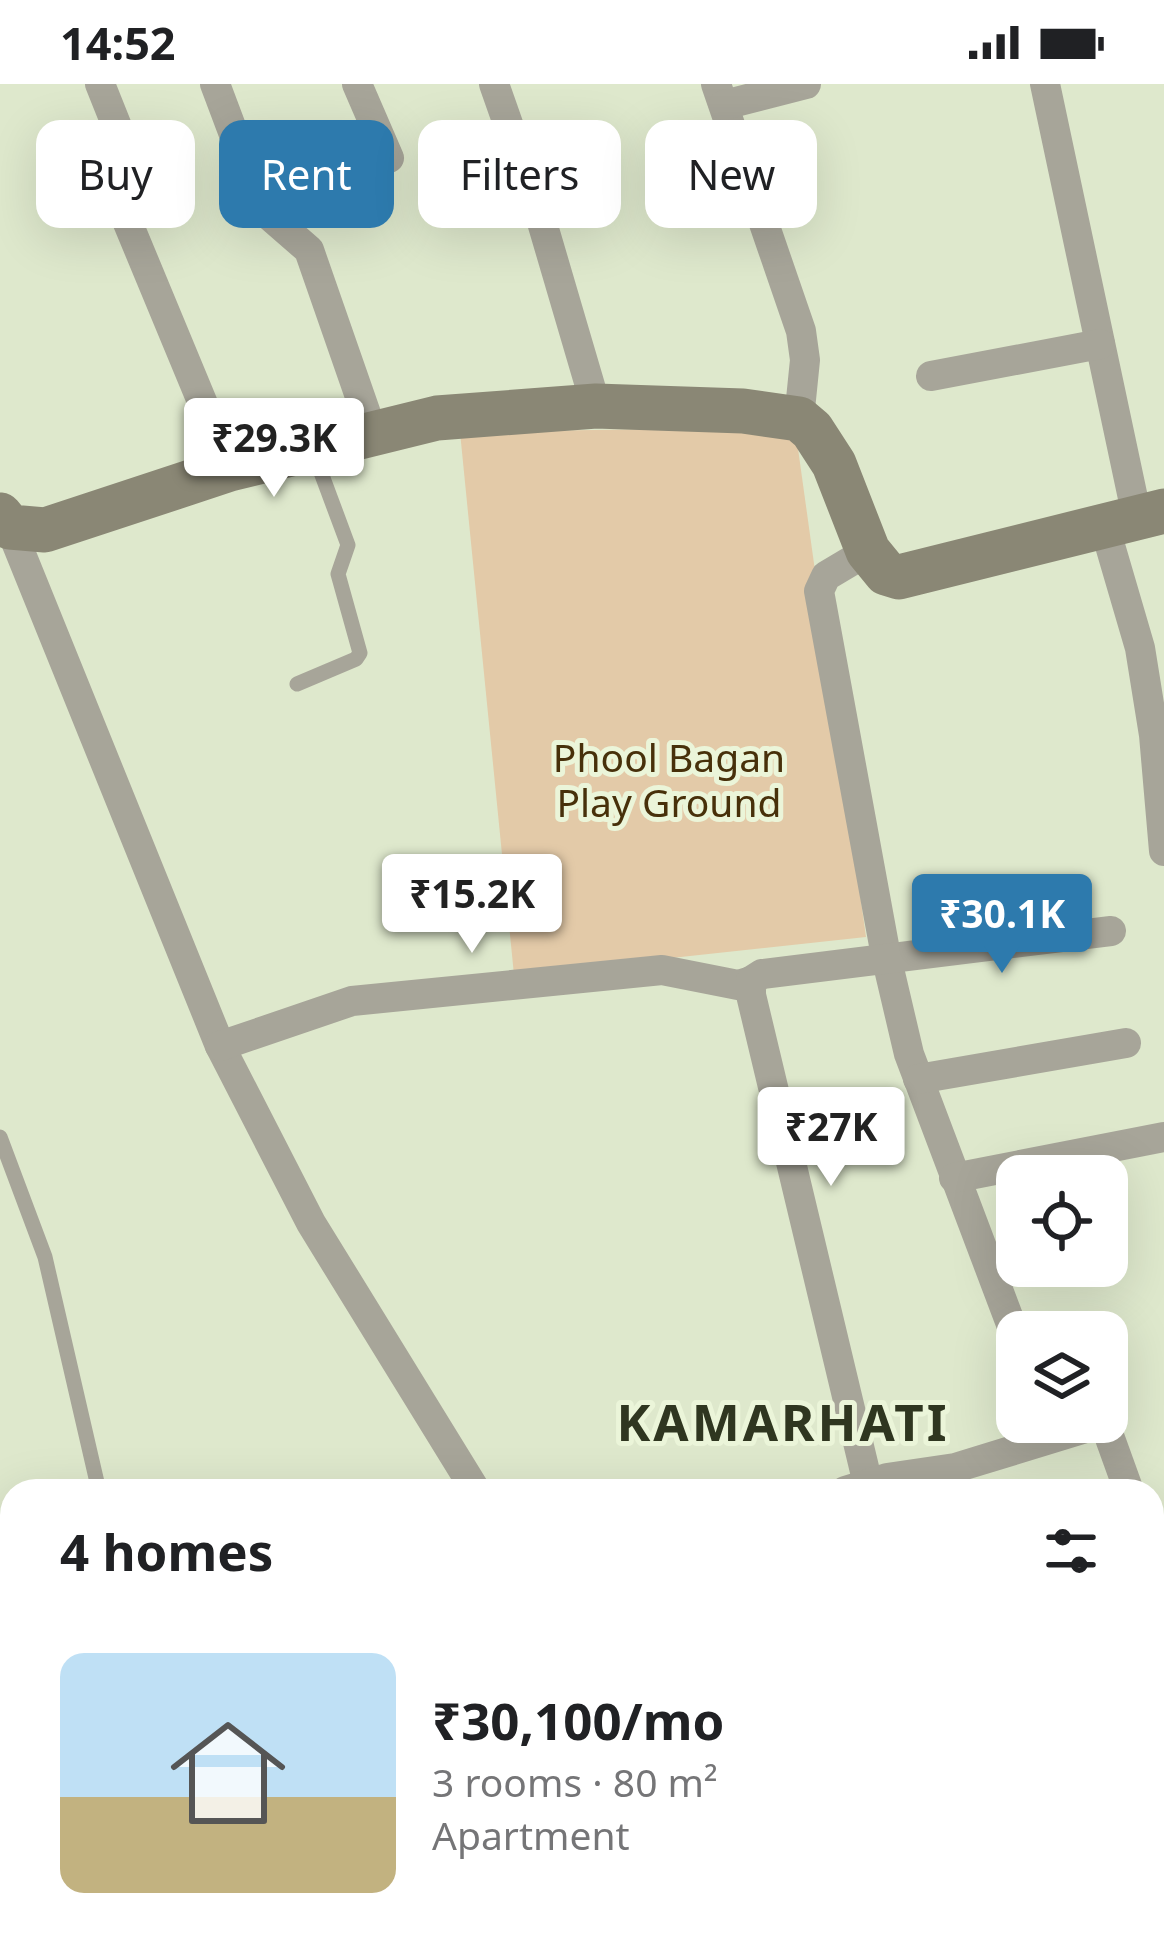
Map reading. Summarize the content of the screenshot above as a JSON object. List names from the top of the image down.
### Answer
{
  "districts": ["KAMARHATI"],
  "parks": ["Phool Bagan Play Ground"],
  "page": {
    "status": "14:52",
    "chip": [
      "Buy",
      "Rent",
      "Filters",
      "New"
    ],
    "price": [
      "₹29.3K",
      "₹15.2K",
      "₹30.1K",
      "₹27K"
    ],
    "heading": "4 homes",
    "list": [
      {
        "name": "₹30,100/mo",
        "note": "3 rooms · 80 m² · Apartment"
      }
    ]
  }
}
